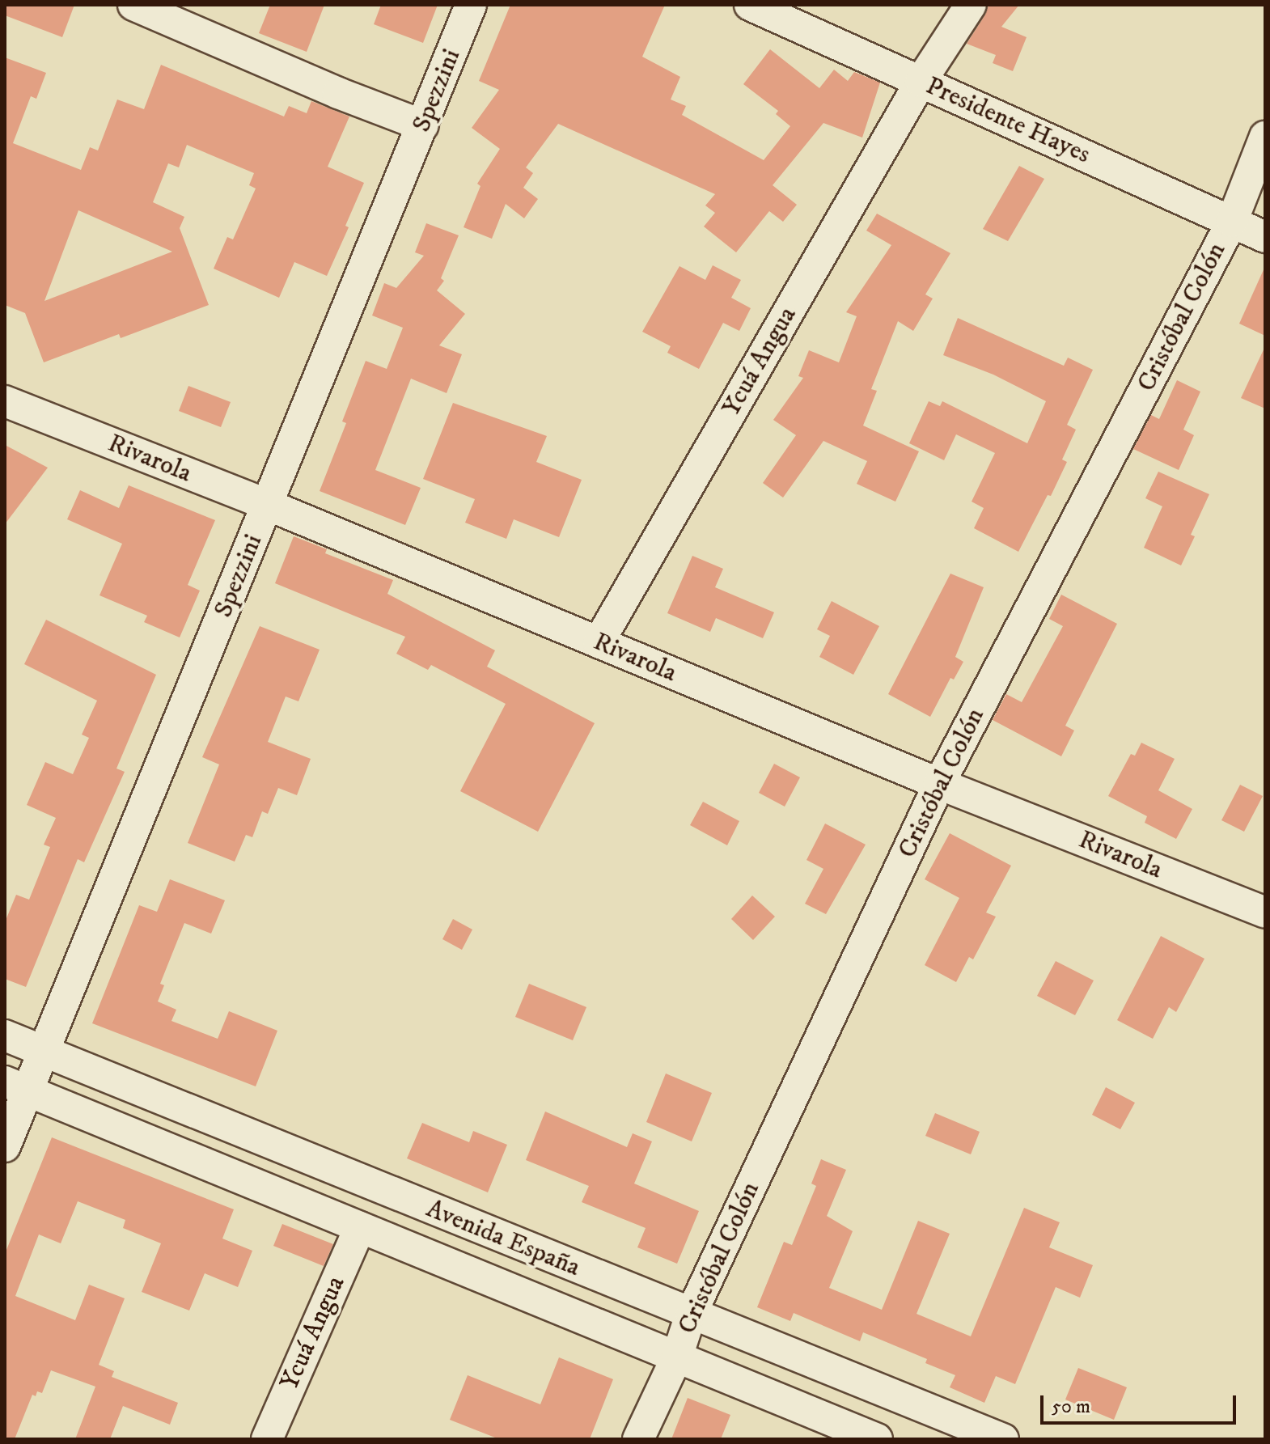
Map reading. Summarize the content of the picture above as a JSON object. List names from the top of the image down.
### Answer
{
  "streets": {
    "street": [
      "Spezzini",
      "Presidente Hayes",
      "Cristóbal Colón",
      "Ycuá Angua",
      "Rivarola",
      "Avenida España"
    ]
  },
  "crossings": [
    ["Spezzini", "Rivarola"],
    ["Spezzini", "Avenida España"],
    ["Presidente Hayes", "Cristóbal Colón"],
    ["Presidente Hayes", "Ycuá Angua"],
    ["Cristóbal Colón", "Rivarola"],
    ["Cristóbal Colón", "Avenida España"],
    ["Ycuá Angua", "Rivarola"],
    ["Ycuá Angua", "Avenida España"]
  ],
  "scale_bar": "50 m"
}
